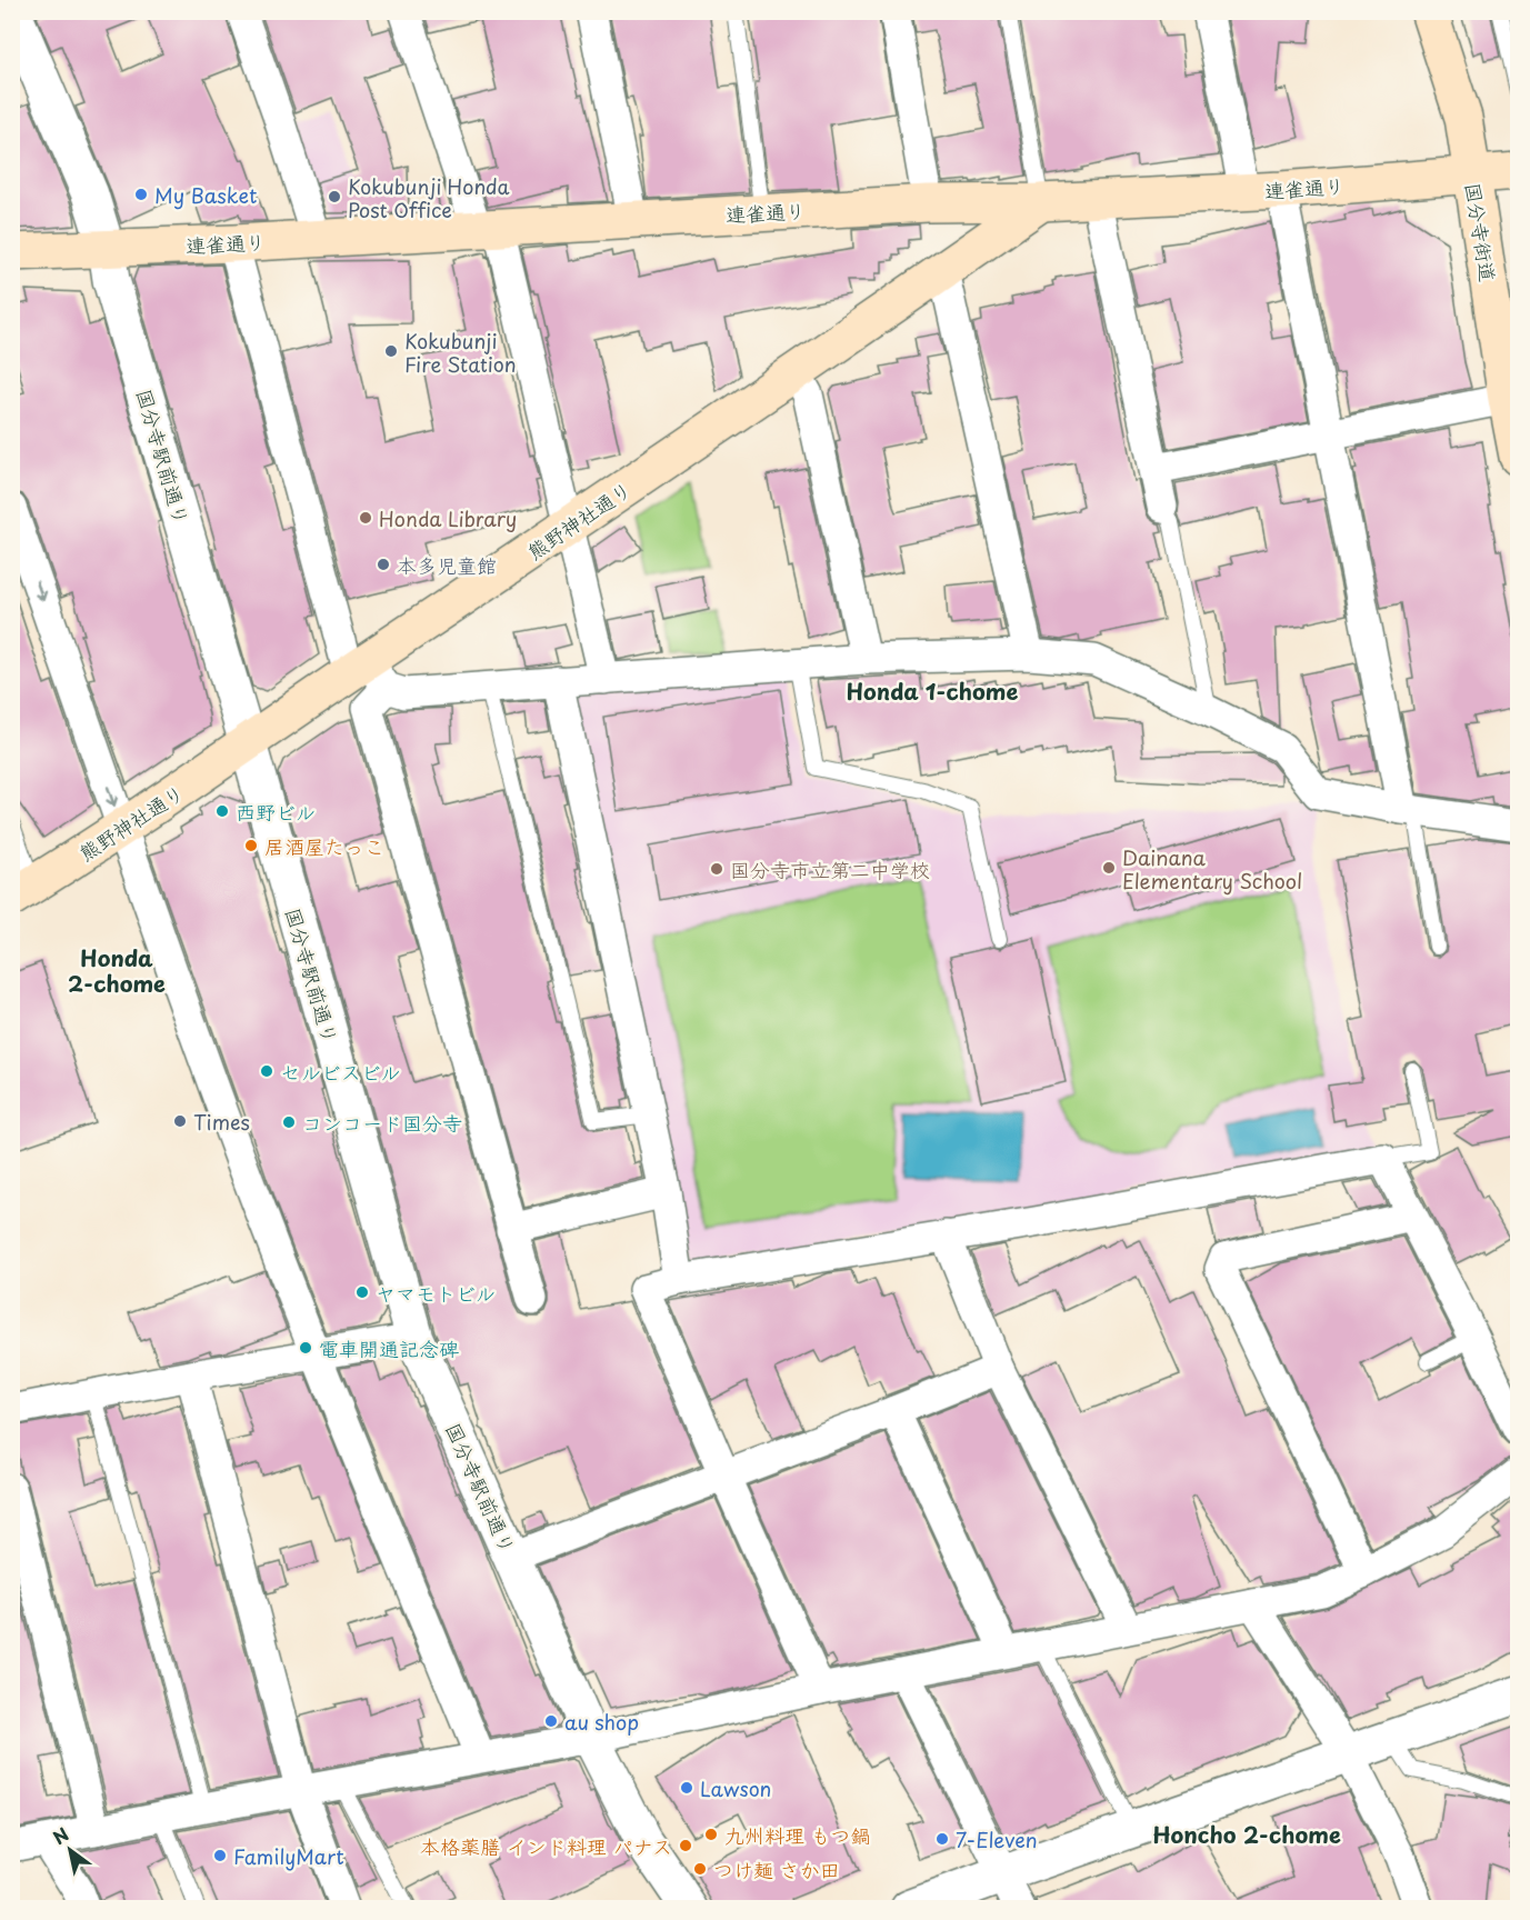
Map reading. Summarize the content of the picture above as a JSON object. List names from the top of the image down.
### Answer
{
  "streets": {
    "main road": ["連雀通り", "国分寺街道", "熊野神社通り"],
    "street": ["国分寺駅前通り"]
  },
  "crossings": [
    ["連雀通り", "国分寺街道"],
    ["連雀通り", "国分寺駅前通り"],
    ["連雀通り", "熊野神社通り"],
    ["国分寺駅前通り", "熊野神社通り"]
  ],
  "districts": ["Honda 1-chome", "Honda 2-chome", "Honcho 2-chome"],
  "places": [
    "My Basket",
    "Kokubunji Honda Post Office",
    "Kokubunji Fire Station",
    "Honda Library",
    "本多児童館",
    "西野ビル",
    "居酒屋たっこ",
    "Dainana Elementary School",
    "国分寺市立第二中学校",
    "セルビスビル",
    "Times",
    "コンコード国分寺",
    "ヤマモトビル",
    "電車開通記念碑",
    "au shop",
    "Lawson",
    "九州料理 もつ鍋",
    "7-Eleven",
    "本格薬膳 インド料理 パナス",
    "FamilyMart",
    "つけ麺 さか田"
  ],
  "north": "top left"
}
